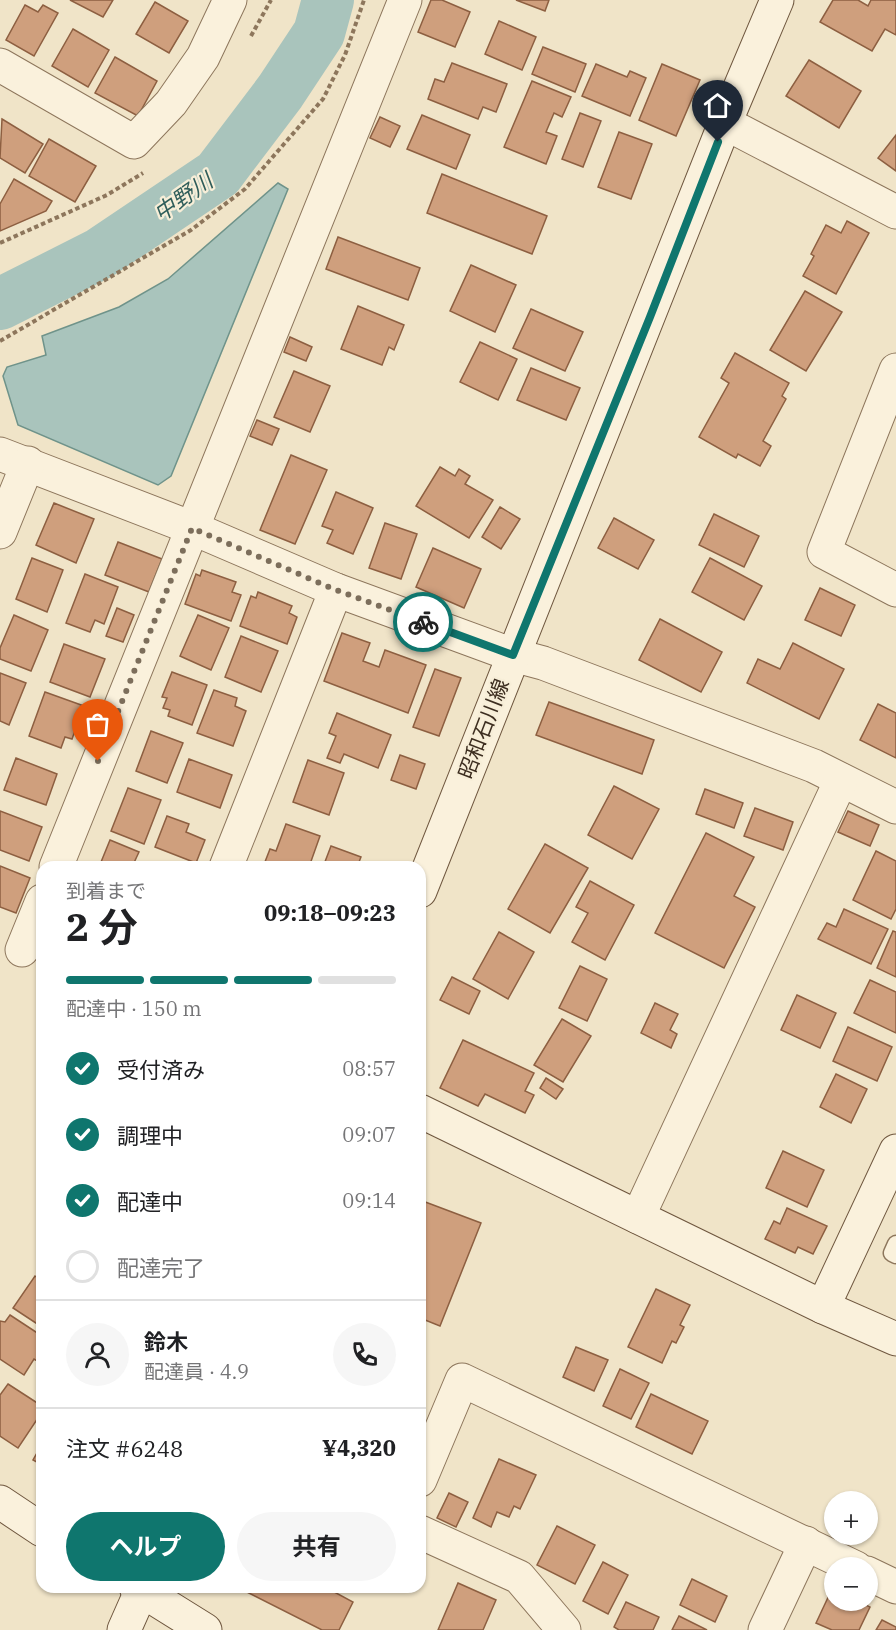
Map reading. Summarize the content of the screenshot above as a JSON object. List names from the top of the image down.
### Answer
{
  "streets": {
    "street": ["昭和石川線"]
  },
  "water": ["中野川"],
  "page": {
    "heading": ["2 分", "到着まで", "09:18–09:23"],
    "panel": [
      "鈴木",
      "配達員 · 4.9",
      "注文 #6248",
      "¥4,320"
    ],
    "bar": "配達中 · 150 m",
    "list": [
      ["受付済み", "08:57"],
      ["調理中", "09:07"],
      ["配達中", "09:14"],
      "配達完了"
    ],
    "map_buttons": ["+", "−"],
    "buttons": ["ヘルプ", "共有"]
  }
}
